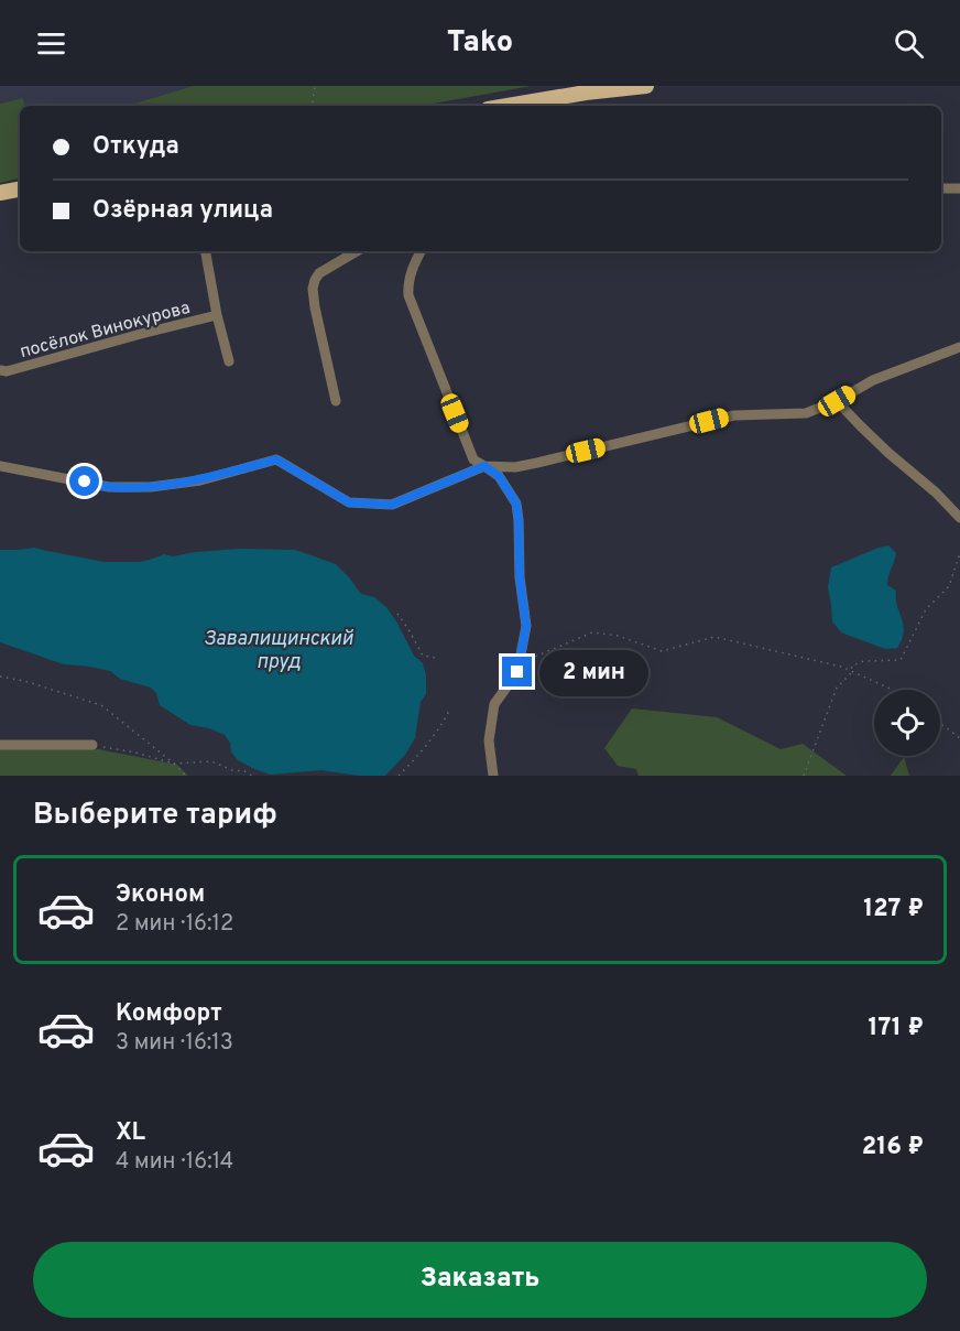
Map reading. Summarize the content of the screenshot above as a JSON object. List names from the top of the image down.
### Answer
{
  "streets": {
    "street": ["посёлок Винокурова"]
  },
  "water": ["Завалищинский пруд"],
  "page": {
    "header": "Tako",
    "banner": ["Откуда", "Озёрная улица"],
    "bubble": "2 мин",
    "heading": "Выберите тариф",
    "list": [
      {
        "name": "Эконом",
        "note": "2 мин · 16:12",
        "value": "127 ₽"
      },
      {
        "name": "Комфорт",
        "note": "3 мин · 16:13",
        "value": "171 ₽"
      },
      {
        "name": "XL",
        "note": "4 мин · 16:14",
        "value": "216 ₽"
      }
    ],
    "buttons": "Заказать"
  }
}
